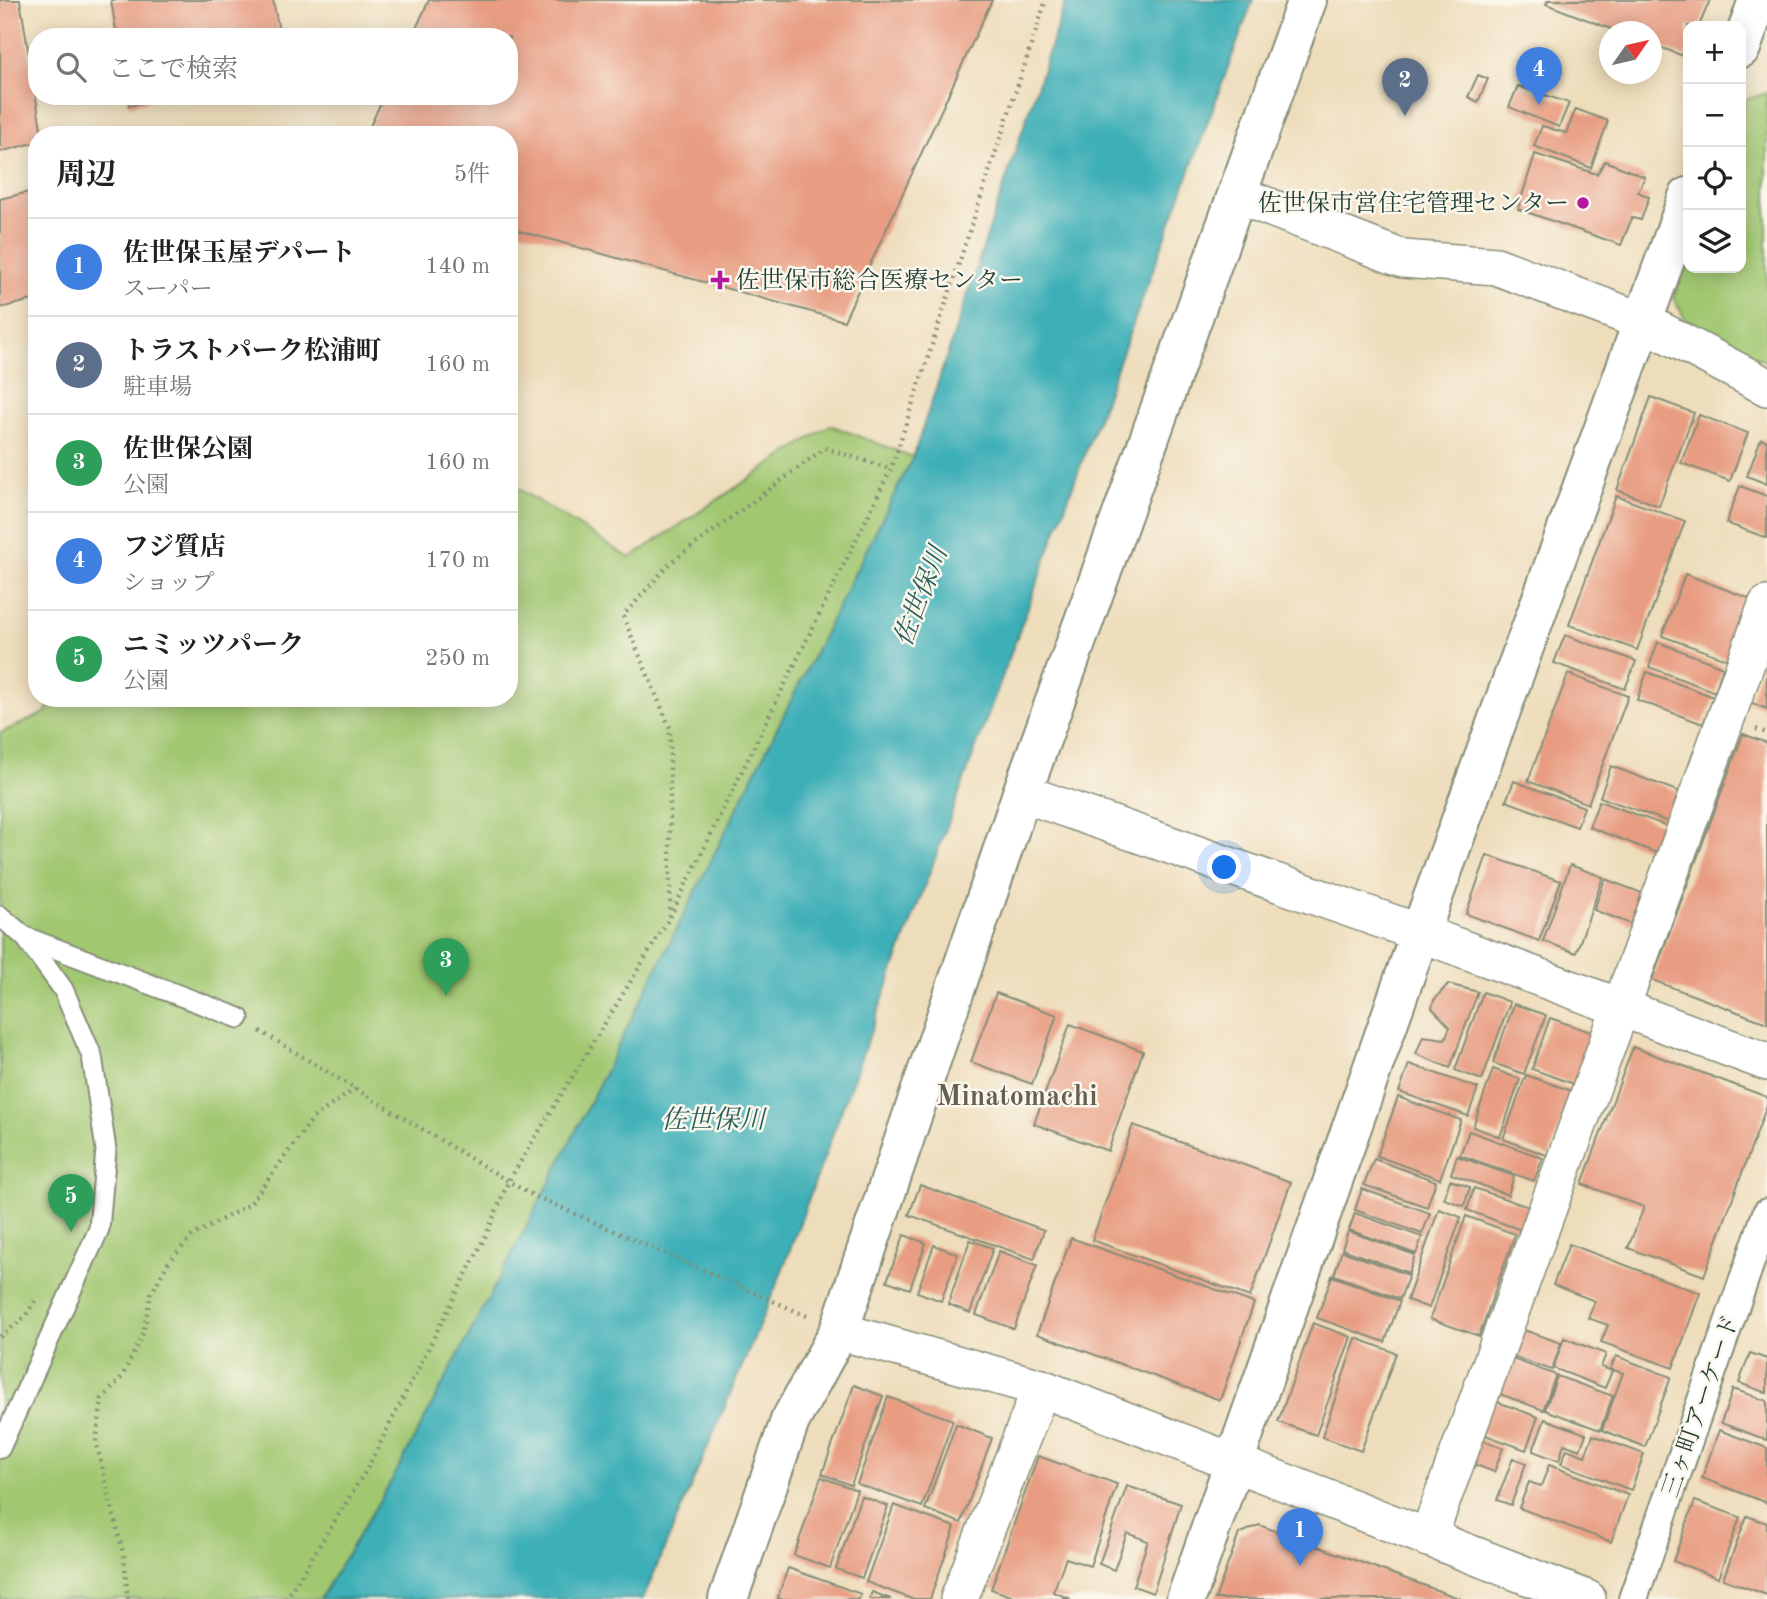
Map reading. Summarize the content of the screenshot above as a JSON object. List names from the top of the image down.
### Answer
{
  "streets": {
    "street": ["三ヶ町アーケード"]
  },
  "districts": ["Minatomachi"],
  "water": ["佐世保川"],
  "places": {
    "other": ["佐世保市営住宅管理センター"],
    "health": ["佐世保市総合医療センター"]
  },
  "north": "top right",
  "page": {
    "map_buttons": ["+", "−"],
    "search": "ここで検索",
    "pins": [
      "4",
      "2",
      "3",
      "5",
      "1"
    ],
    "heading": ["周辺", "5件"],
    "list": [
      {
        "mark": "1",
        "name": "佐世保玉屋デパート",
        "note": "スーパー",
        "value": "140 m"
      },
      {
        "mark": "2",
        "name": "トラストパーク松浦町",
        "note": "駐車場",
        "value": "160 m"
      },
      {
        "mark": "3",
        "name": "佐世保公園",
        "note": "公園",
        "value": "160 m"
      },
      {
        "mark": "4",
        "name": "フジ質店",
        "note": "ショップ",
        "value": "170 m"
      },
      {
        "mark": "5",
        "name": "ニミッツパーク",
        "note": "公園",
        "value": "250 m"
      }
    ]
  }
}
